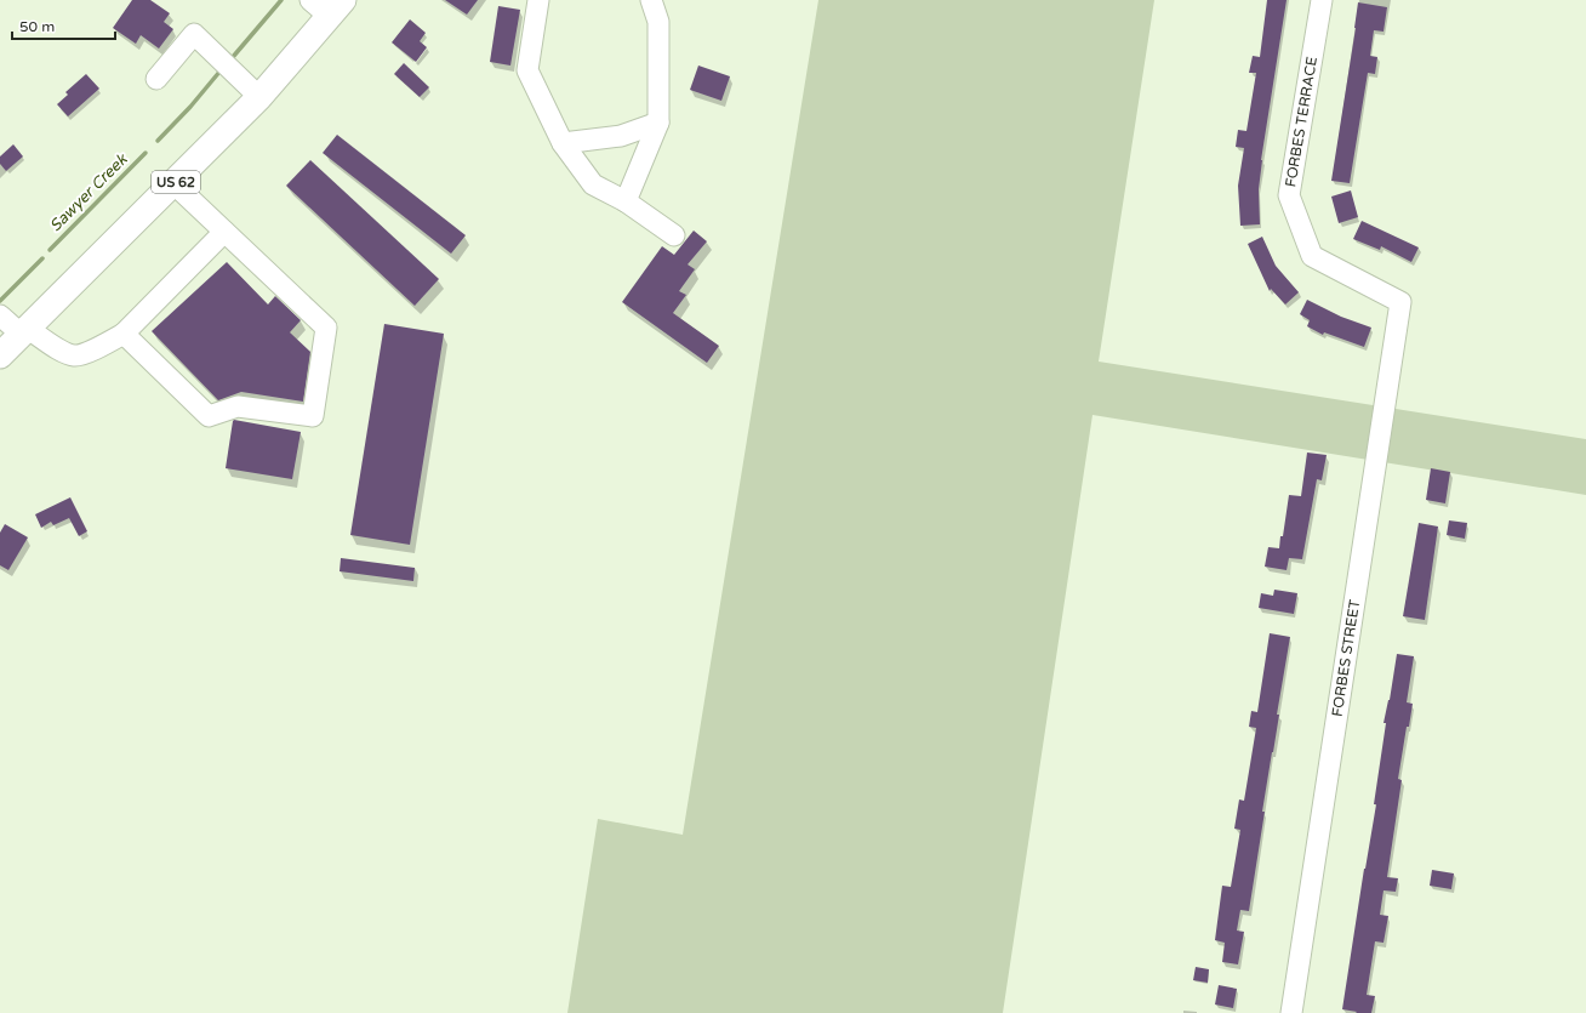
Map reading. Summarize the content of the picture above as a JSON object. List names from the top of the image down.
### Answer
{
  "streets": {
    "main road": ["US 62"],
    "street": ["FORBES TERRACE", "FORBES STREET"]
  },
  "crossings": [
    ["FORBES TERRACE", "FORBES STREET"]
  ],
  "water": ["Sawyer Creek"],
  "scale_bar": "50 m"
}
